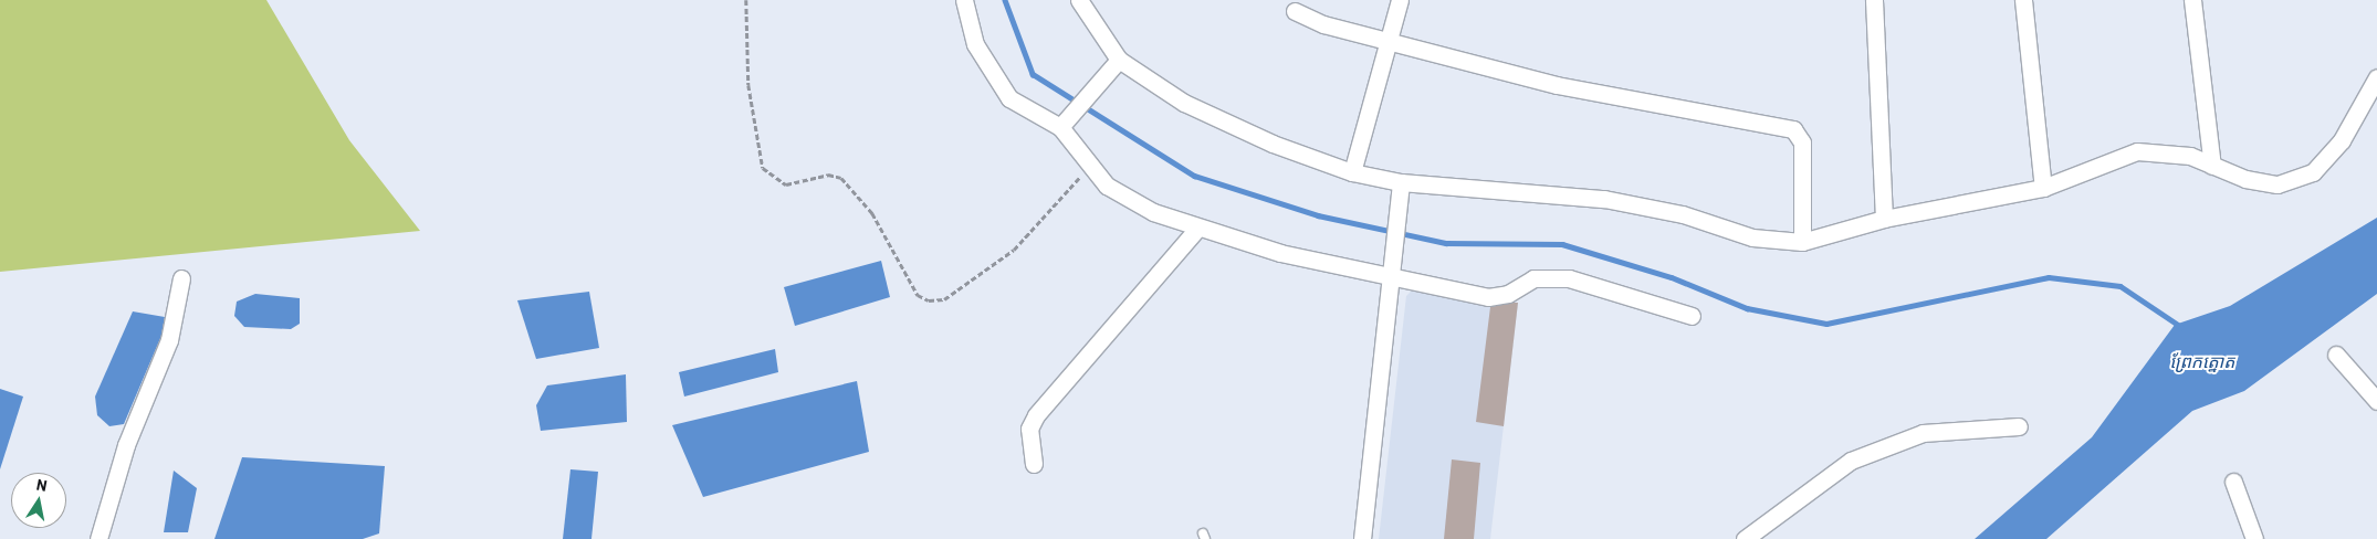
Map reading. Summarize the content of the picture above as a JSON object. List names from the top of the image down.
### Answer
{
  "water": ["ព្រែកត្នោត"],
  "north": "top"
}
